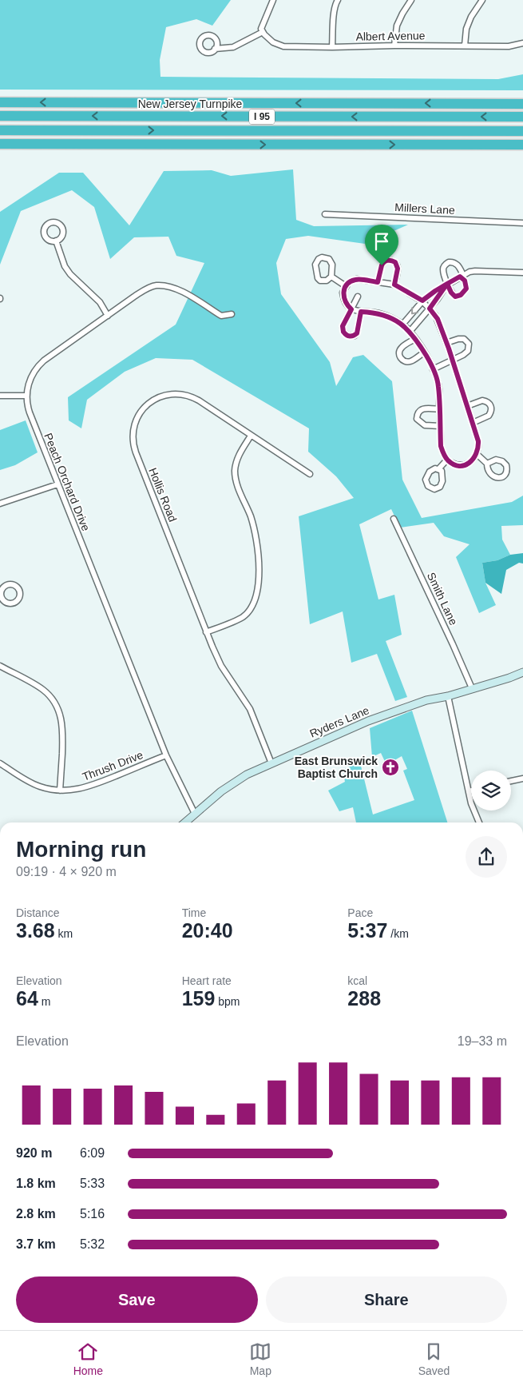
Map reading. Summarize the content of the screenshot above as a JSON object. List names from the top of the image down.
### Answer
{
  "streets": {
    "highway": ["New Jersey Turnpike", "I 95"],
    "main road": ["Ryders Lane"],
    "street": [
      "Albert Avenue",
      "Millers Lane",
      "Peach Orchard Drive",
      "Hollis Road",
      "Smith Lane",
      "Thrush Drive"
    ]
  },
  "crossings": [
    ["Peach Orchard Drive", "Ryders Lane"],
    ["Peach Orchard Drive", "Thrush Drive"],
    ["Hollis Road", "Ryders Lane"],
    ["Smith Lane", "Ryders Lane"]
  ],
  "places": {
    "church": ["East Brunswick Baptist Church"]
  },
  "page": {
    "heading": ["Morning run", "09:19 · 4 × 920 m"],
    "stats": [
      ["Distance", "3.68 km"],
      ["Time", "20:40"],
      ["Pace", "5:37 /km"],
      ["Elevation", "64 m"],
      ["Heart rate", "159 bpm"],
      ["kcal", "288"]
    ],
    "chart": ["Elevation", "19–33 m"],
    "list": [
      {
        "name": "920 m",
        "note": "6:09"
      },
      {
        "name": "1.8 km",
        "note": "5:33"
      },
      {
        "name": "2.8 km",
        "note": "5:16"
      },
      {
        "name": "3.7 km",
        "note": "5:32"
      }
    ],
    "buttons": ["Save", "Share"],
    "tabs": ["Home", "Map", "Saved"]
  }
}
